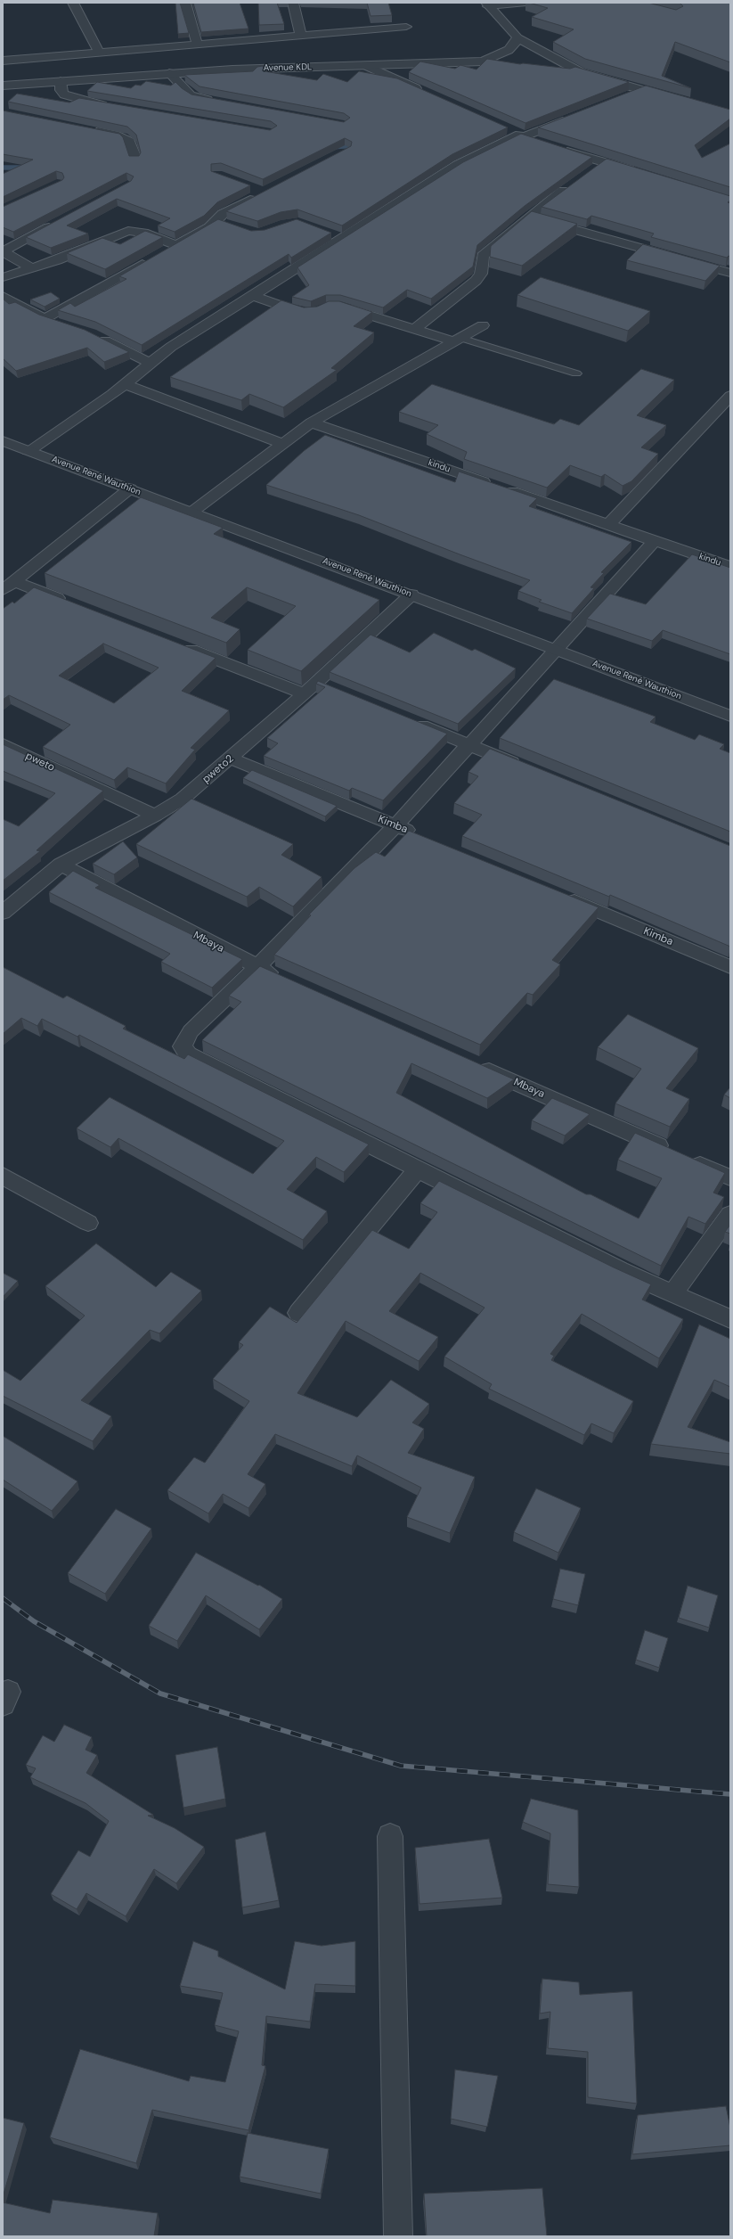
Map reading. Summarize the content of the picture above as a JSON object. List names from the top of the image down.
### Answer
{
  "streets": {
    "street": [
      "Avenue KDL",
      "kindu",
      "Avenue René Wauthion",
      "pweto",
      "pweto2",
      "Kimba",
      "Mbaya"
    ]
  },
  "crossings": [
    ["Avenue René Wauthion", "pweto2"],
    ["pweto", "pweto2"],
    ["pweto2", "Kimba"],
    ["pweto2", "Mbaya"]
  ]
}
